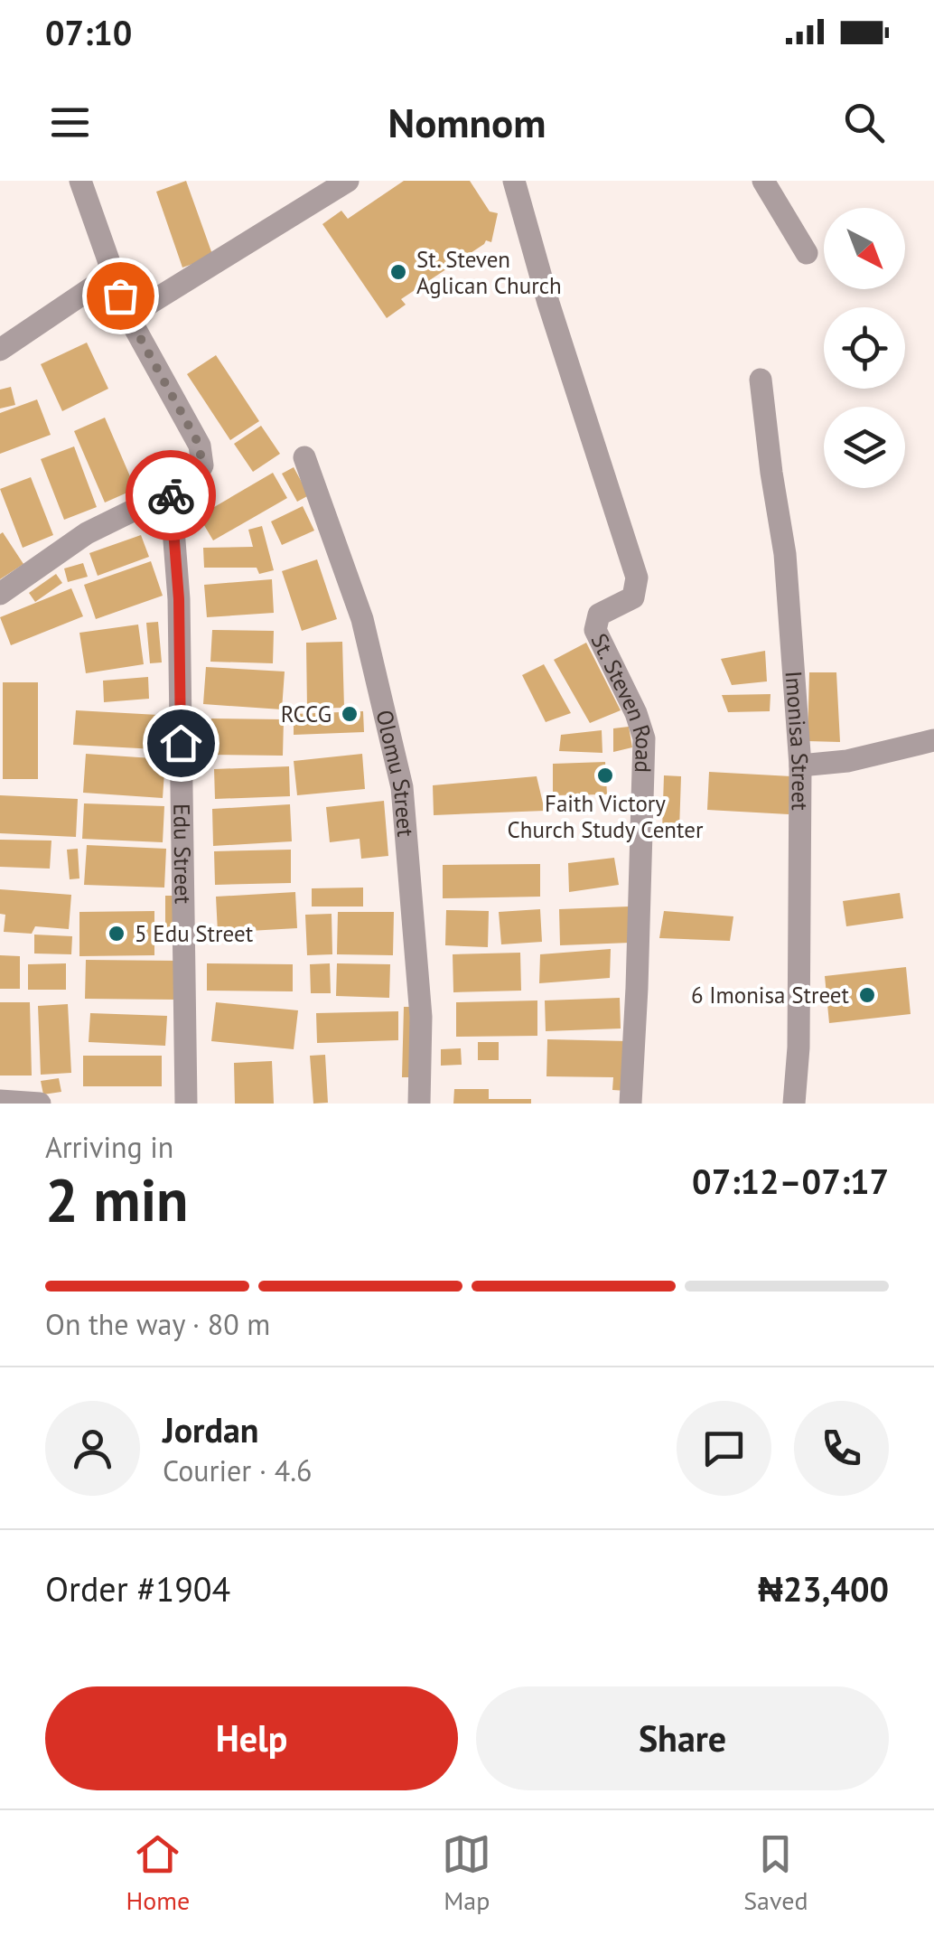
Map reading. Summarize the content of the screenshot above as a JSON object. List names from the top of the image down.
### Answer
{
  "streets": {
    "street": [
      "St. Steven Road",
      "Imonisa Street",
      "Olomu Street",
      "Edu Street"
    ]
  },
  "places": [
    "St. Steven Aglican Church",
    "RCCG",
    "Faith Victory Church Study Center",
    "5 Edu Street",
    "6 Imonisa Street"
  ],
  "north": "bottom right",
  "page": {
    "status": "07:10",
    "header": "Nomnom",
    "heading": ["2 min", "Arriving in", "07:12–07:17"],
    "panel": [
      "Jordan",
      "Courier · 4.6",
      "Order #1904",
      "₦23,400"
    ],
    "bar": "On the way · 80 m",
    "buttons": ["Help", "Share"],
    "tabs": ["Home", "Map", "Saved"]
  }
}
